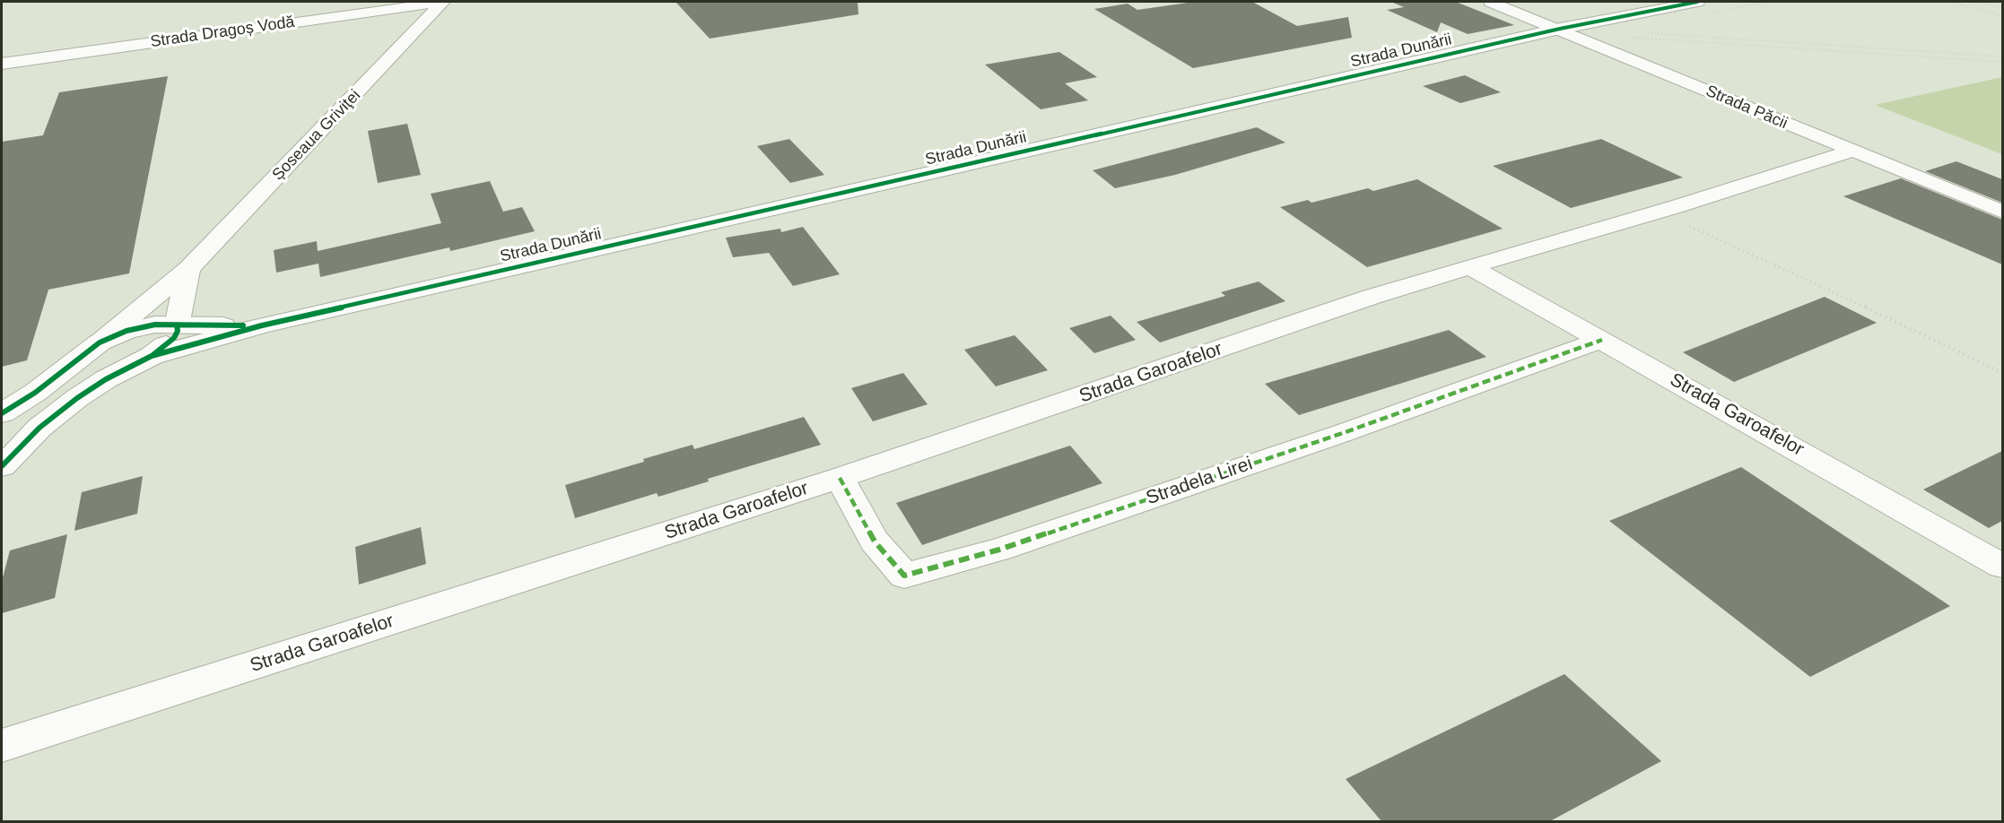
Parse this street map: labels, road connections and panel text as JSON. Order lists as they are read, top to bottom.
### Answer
{
  "streets": {
    "main road": ["Strada Dunării"],
    "street": [
      "Strada Dragoș Vodă",
      "Strada Păcii",
      "Șoseaua Griviţei",
      "Strada Garoafelor",
      "Stradela Lirei"
    ]
  },
  "crossings": [
    ["Strada Dragoș Vodă", "Șoseaua Griviţei"],
    ["Strada Dunării", "Strada Păcii"],
    ["Strada Dunării", "Șoseaua Griviţei"],
    ["Strada Păcii", "Strada Garoafelor"],
    ["Strada Garoafelor", "Stradela Lirei"]
  ]
}
